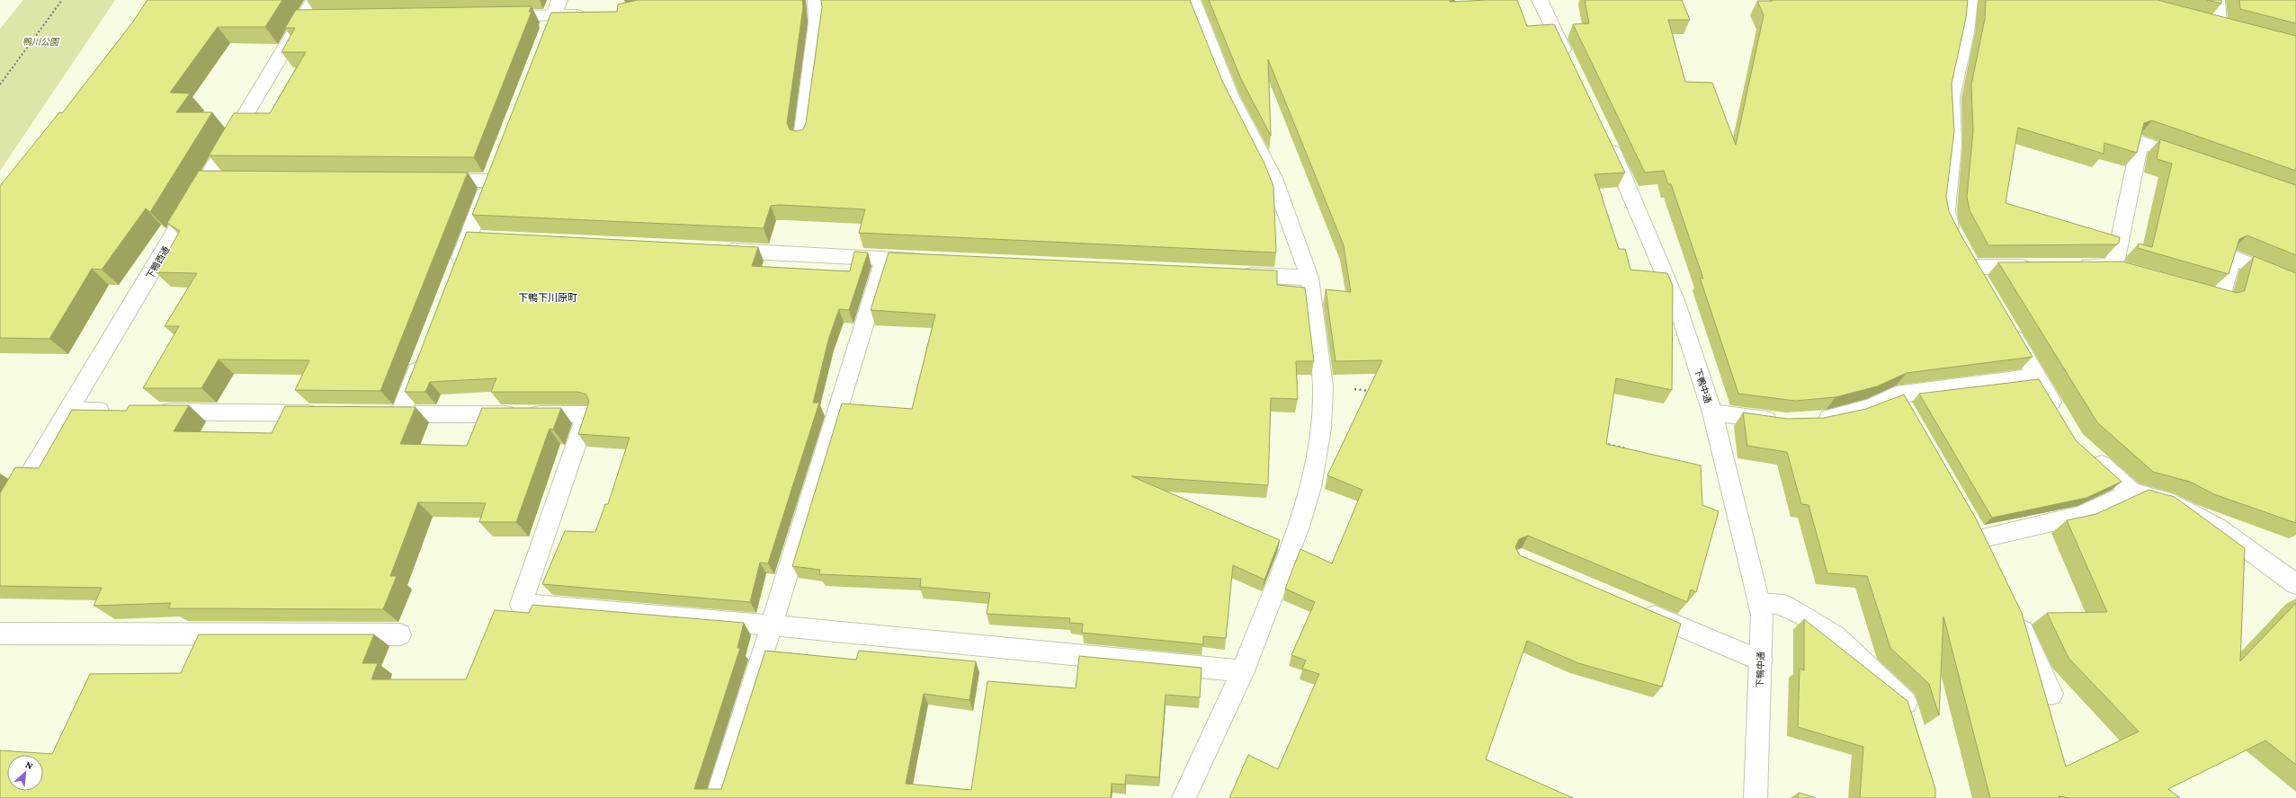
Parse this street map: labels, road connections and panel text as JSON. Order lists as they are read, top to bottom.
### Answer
{
  "streets": {
    "street": ["下鴨西通", "下鴨中通"]
  },
  "districts": ["下鴨下川原町"],
  "parks": ["鴨川公園"],
  "north": "top right"
}
